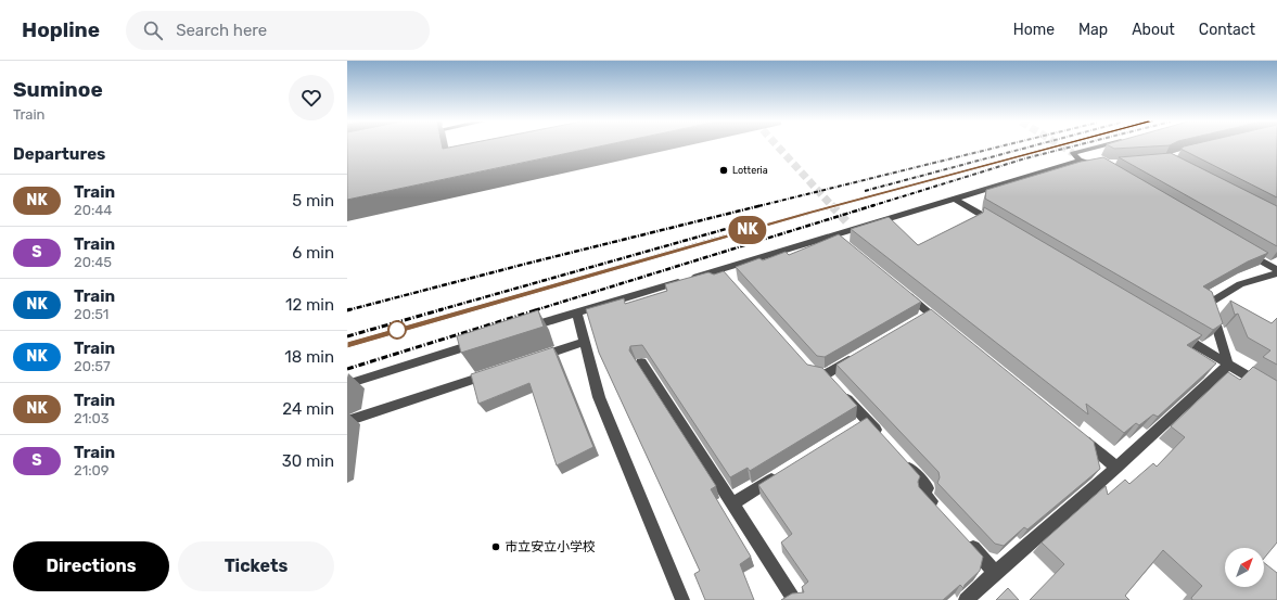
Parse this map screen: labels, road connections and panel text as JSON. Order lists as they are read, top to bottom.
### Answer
{
  "places": ["Lotteria", "市立安立小学校"],
  "north": "top right",
  "page": {
    "header": "Hopline",
    "search": "Search here",
    "nav": [
      "Home",
      "Map",
      "About",
      "Contact"
    ],
    "heading": [
      ["Suminoe", "Train"],
      "Departures"
    ],
    "on_map": "NK",
    "list": [
      {
        "mark": "NK",
        "name": "Train",
        "note": "20:44",
        "value": "5 min"
      },
      {
        "mark": "S",
        "name": "Train",
        "note": "20:45",
        "value": "6 min"
      },
      {
        "mark": "NK",
        "name": "Train",
        "note": "20:51",
        "value": "12 min"
      },
      {
        "mark": "NK",
        "name": "Train",
        "note": "20:57",
        "value": "18 min"
      },
      {
        "mark": "NK",
        "name": "Train",
        "note": "21:03",
        "value": "24 min"
      },
      {
        "mark": "S",
        "name": "Train",
        "note": "21:09",
        "value": "30 min"
      }
    ],
    "buttons": ["Directions", "Tickets"]
  }
}
